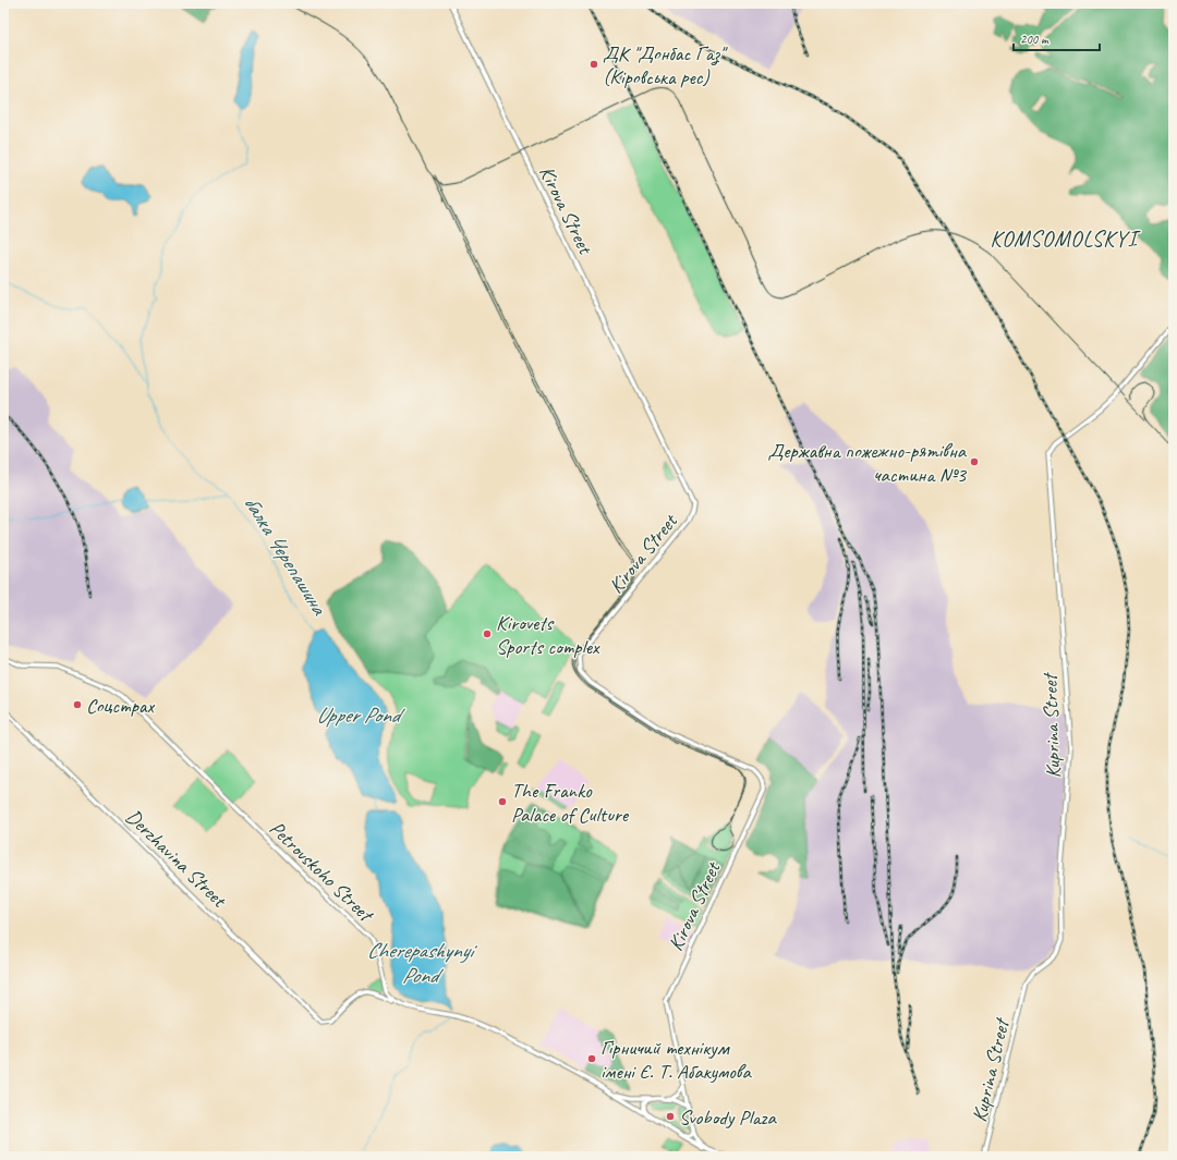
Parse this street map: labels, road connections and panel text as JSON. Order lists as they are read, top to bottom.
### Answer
{
  "streets": {
    "main road": [
      "Kirova Street",
      "Kuprina Street",
      "Derzhavina Street",
      "Petrovskoho Street"
    ]
  },
  "crossings": [
    ["Derzhavina Street", "Petrovskoho Street"]
  ],
  "districts": ["KOMSOMOLSKYI"],
  "water": ["балка Черепашина", "Upper Pond", "Cherepashynyi Pond"],
  "places": [
    "ДК \"Донбас Газ\" (Кіровська рес)",
    "Державна пожежно-рятівна частина №3",
    "Kirovets Sports complex",
    "Соцстрах",
    "The Franko Palace of Culture",
    "Гірничий технікум імені Є. Т. Абакумова",
    "Svobody Plaza"
  ],
  "scale_bar": "200 m"
}
